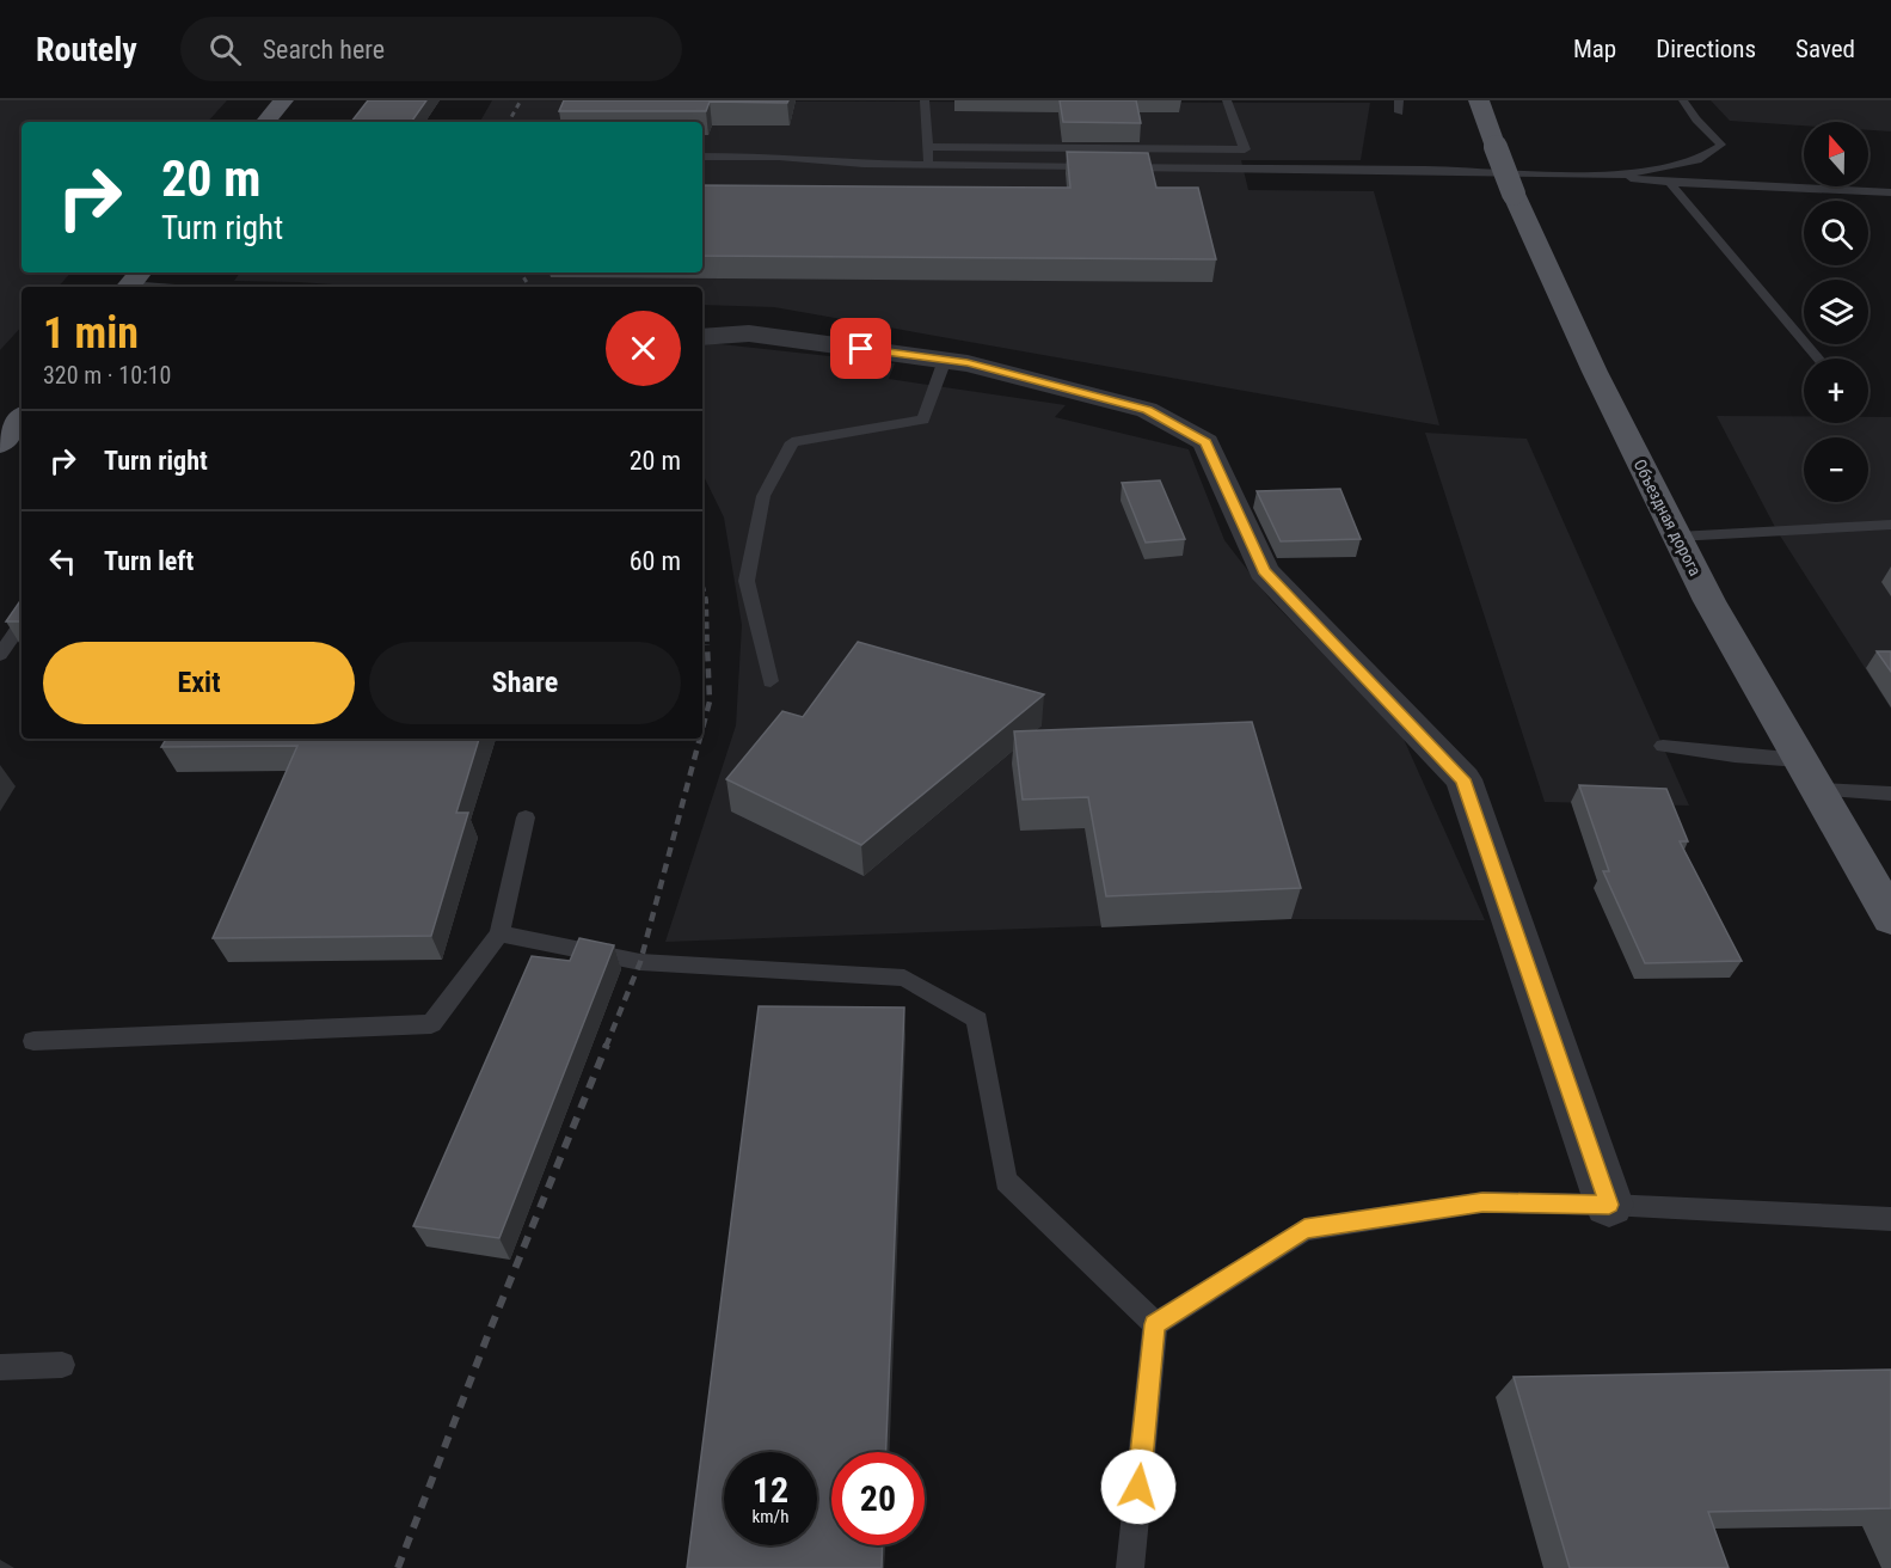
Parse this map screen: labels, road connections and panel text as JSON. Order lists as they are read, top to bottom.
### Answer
{
  "streets": {
    "main road": ["Объездная дорога"]
  },
  "north": "top",
  "page": {
    "header": "Routely",
    "search": "Search here",
    "nav": ["Map", "Directions", "Saved"],
    "map_buttons": ["+", "−"],
    "turn": ["20 m", "Turn right"],
    "heading": ["1 min", "320 m · 10:10"],
    "list": [
      {
        "name": "Turn right",
        "value": "20 m"
      },
      {
        "name": "Turn left",
        "value": "60 m"
      }
    ],
    "buttons": ["Exit", "Share"],
    "speed": "12 km/h",
    "limit": "20"
  }
}
